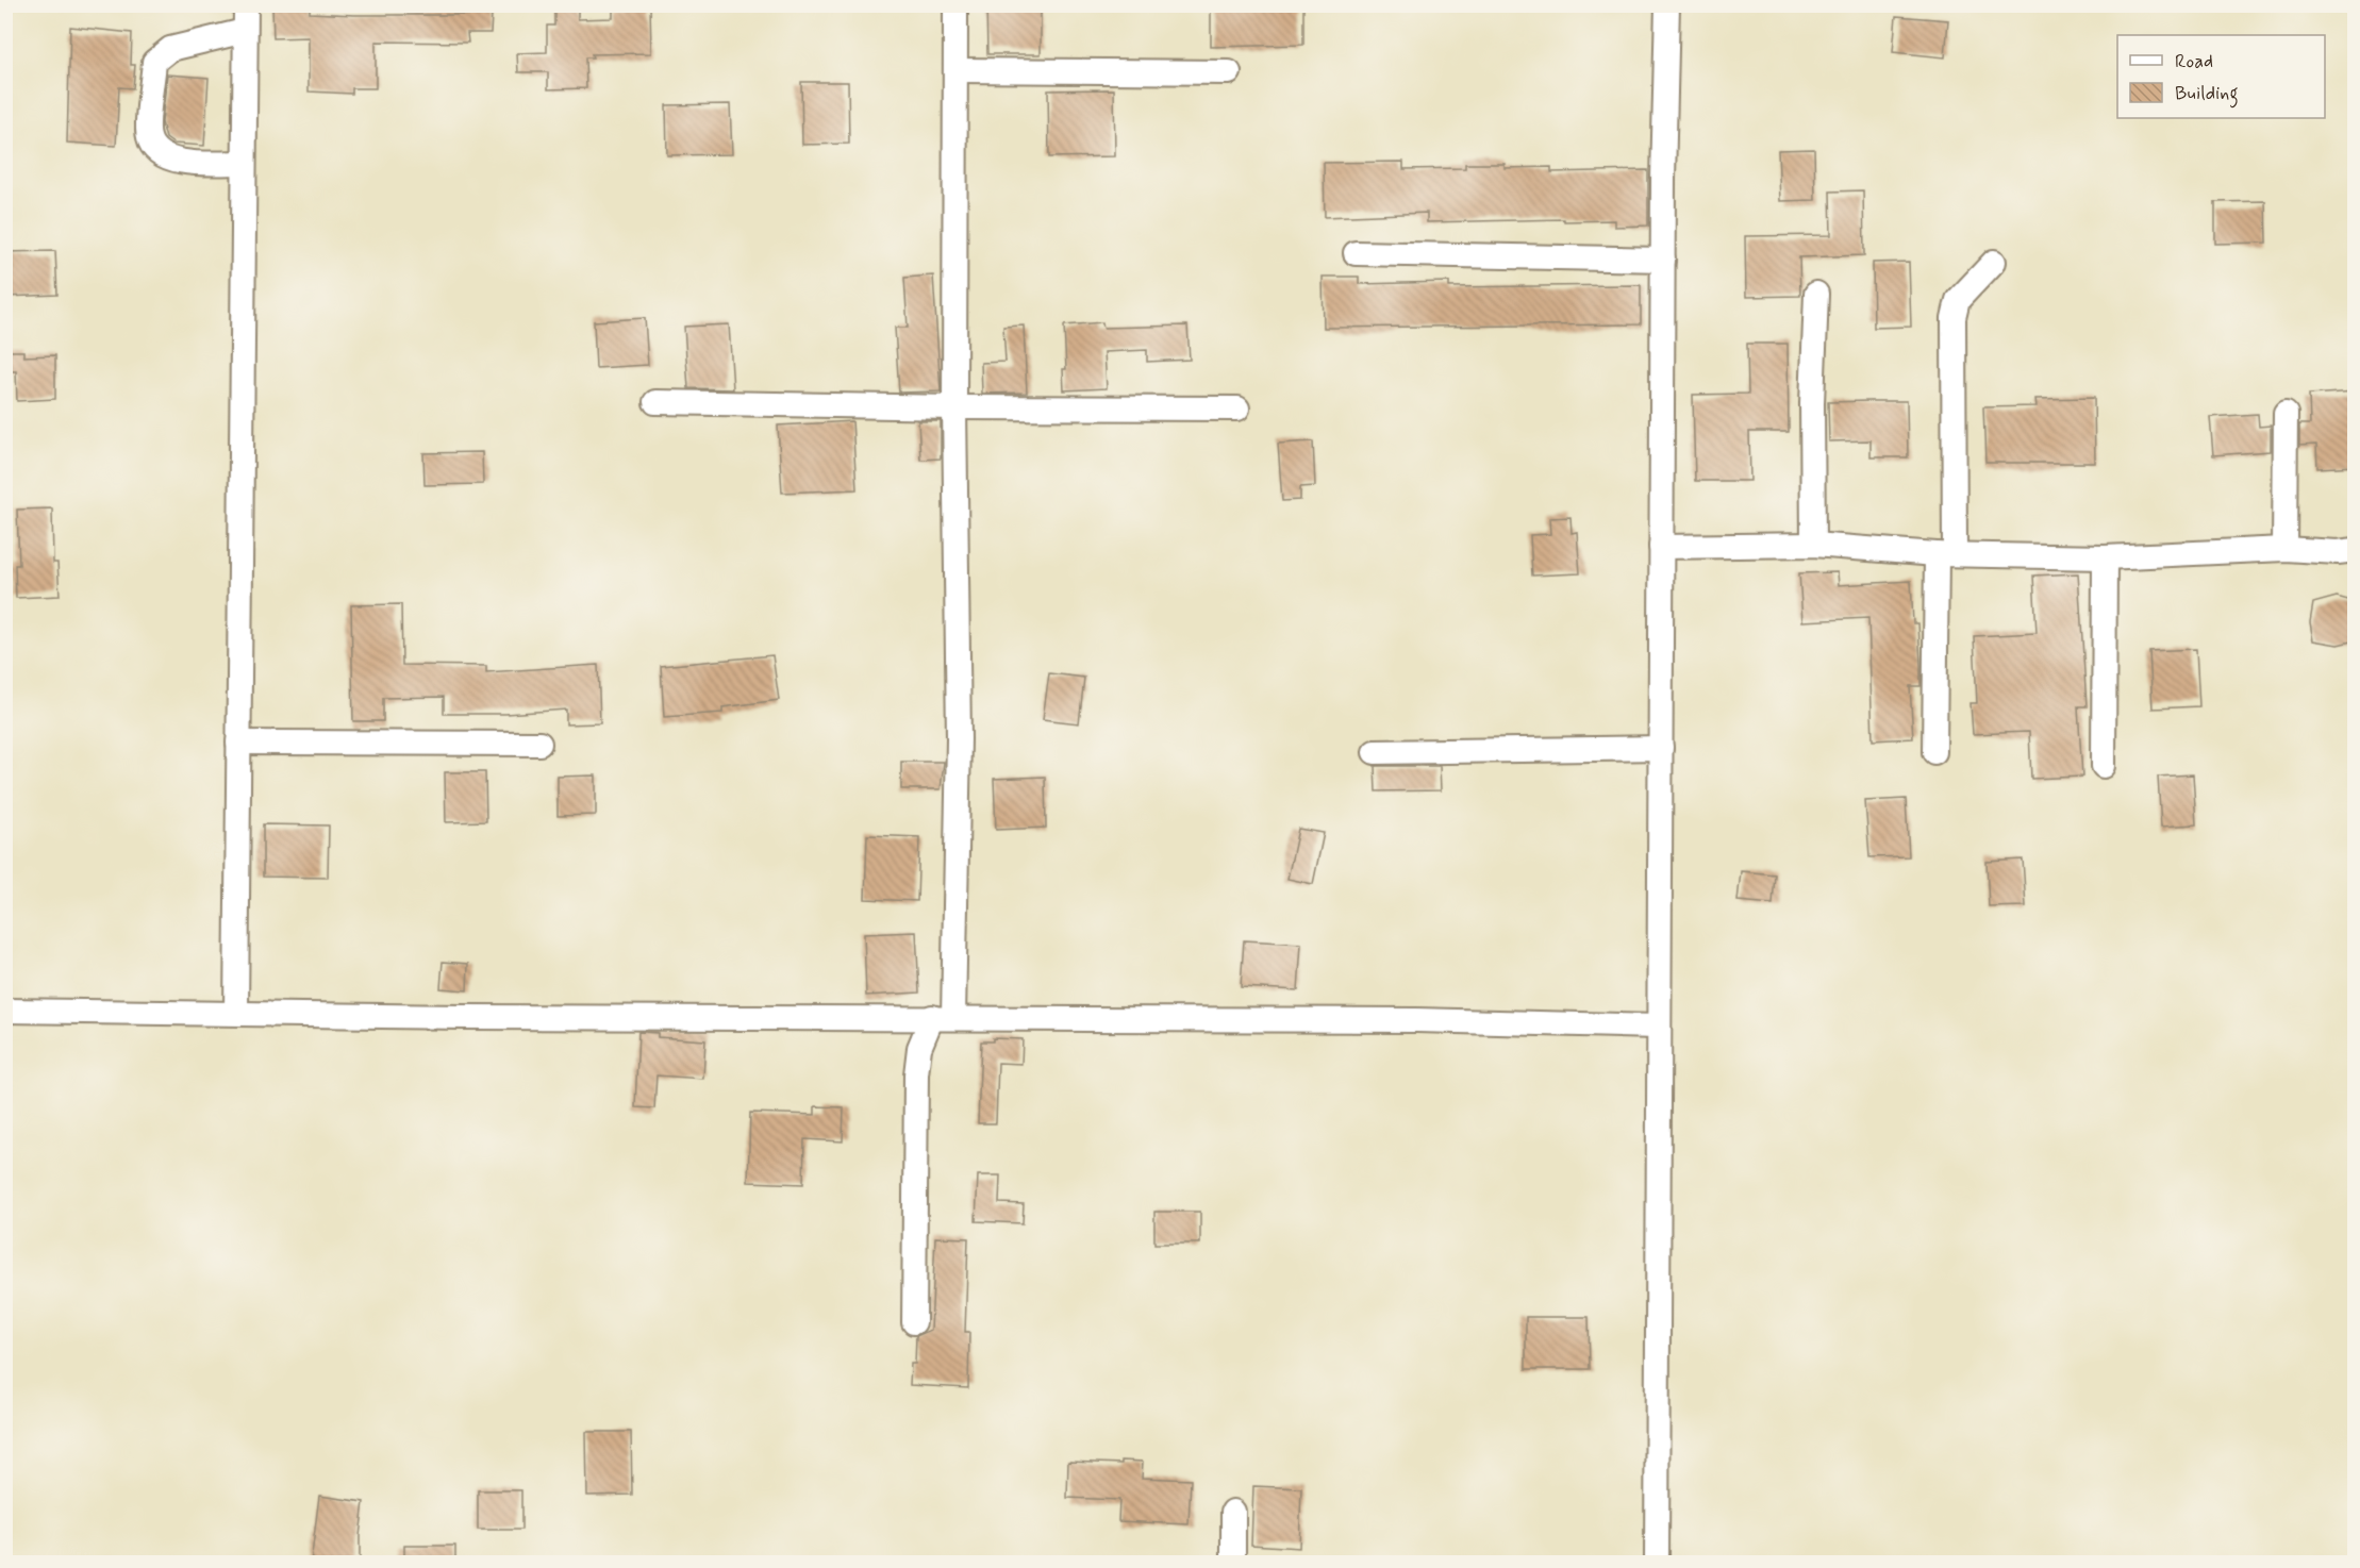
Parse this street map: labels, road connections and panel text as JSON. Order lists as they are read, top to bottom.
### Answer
{
  "legend": ["Road", "Building"]
}
